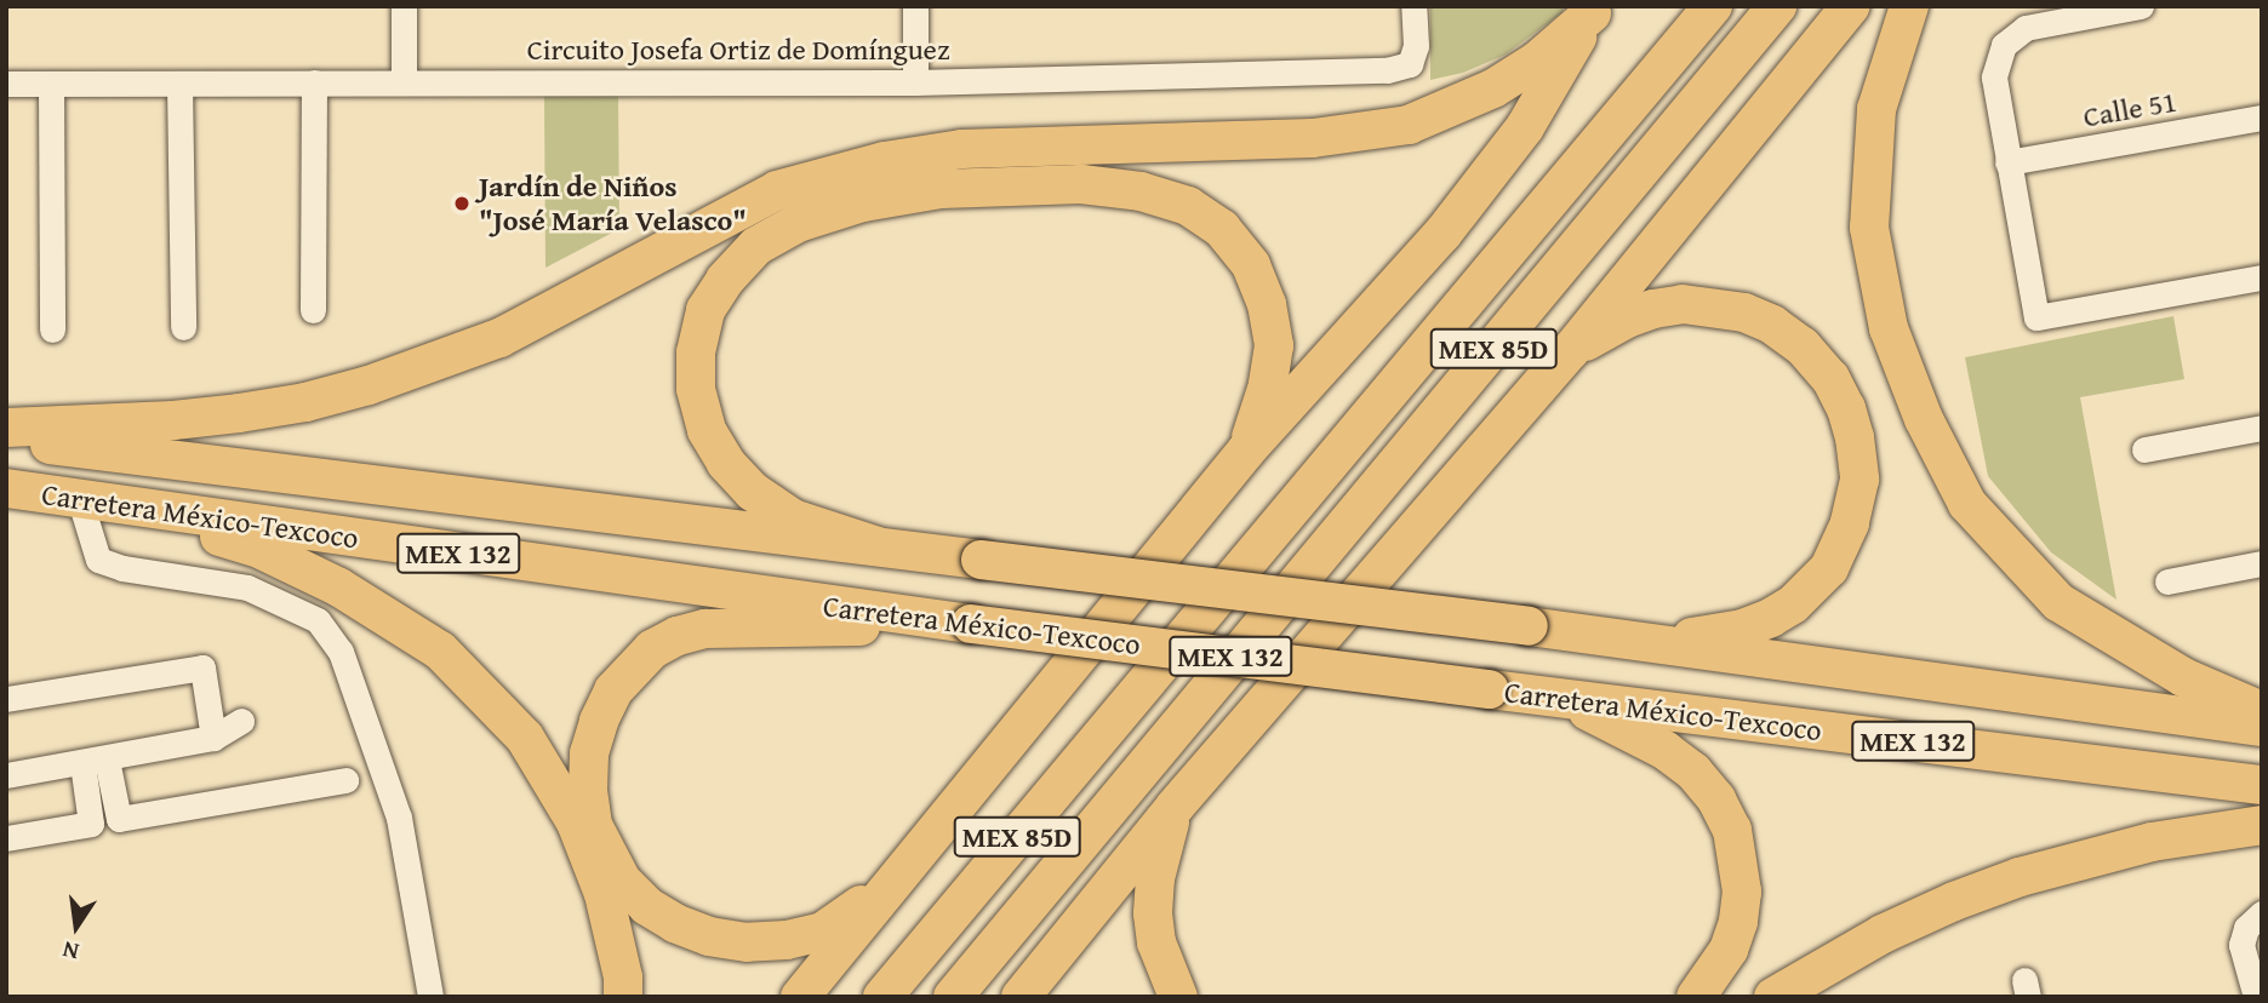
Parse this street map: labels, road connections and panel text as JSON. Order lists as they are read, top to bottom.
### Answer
{
  "streets": {
    "highway": ["MEX 85D", "Carretera México-Texcoco", "MEX 132"],
    "street": ["Circuito Josefa Ortiz de Domínguez", "Calle 51"]
  },
  "places": ["Jardín de Niños \"José María Velasco\""],
  "north": "bottom"
}
